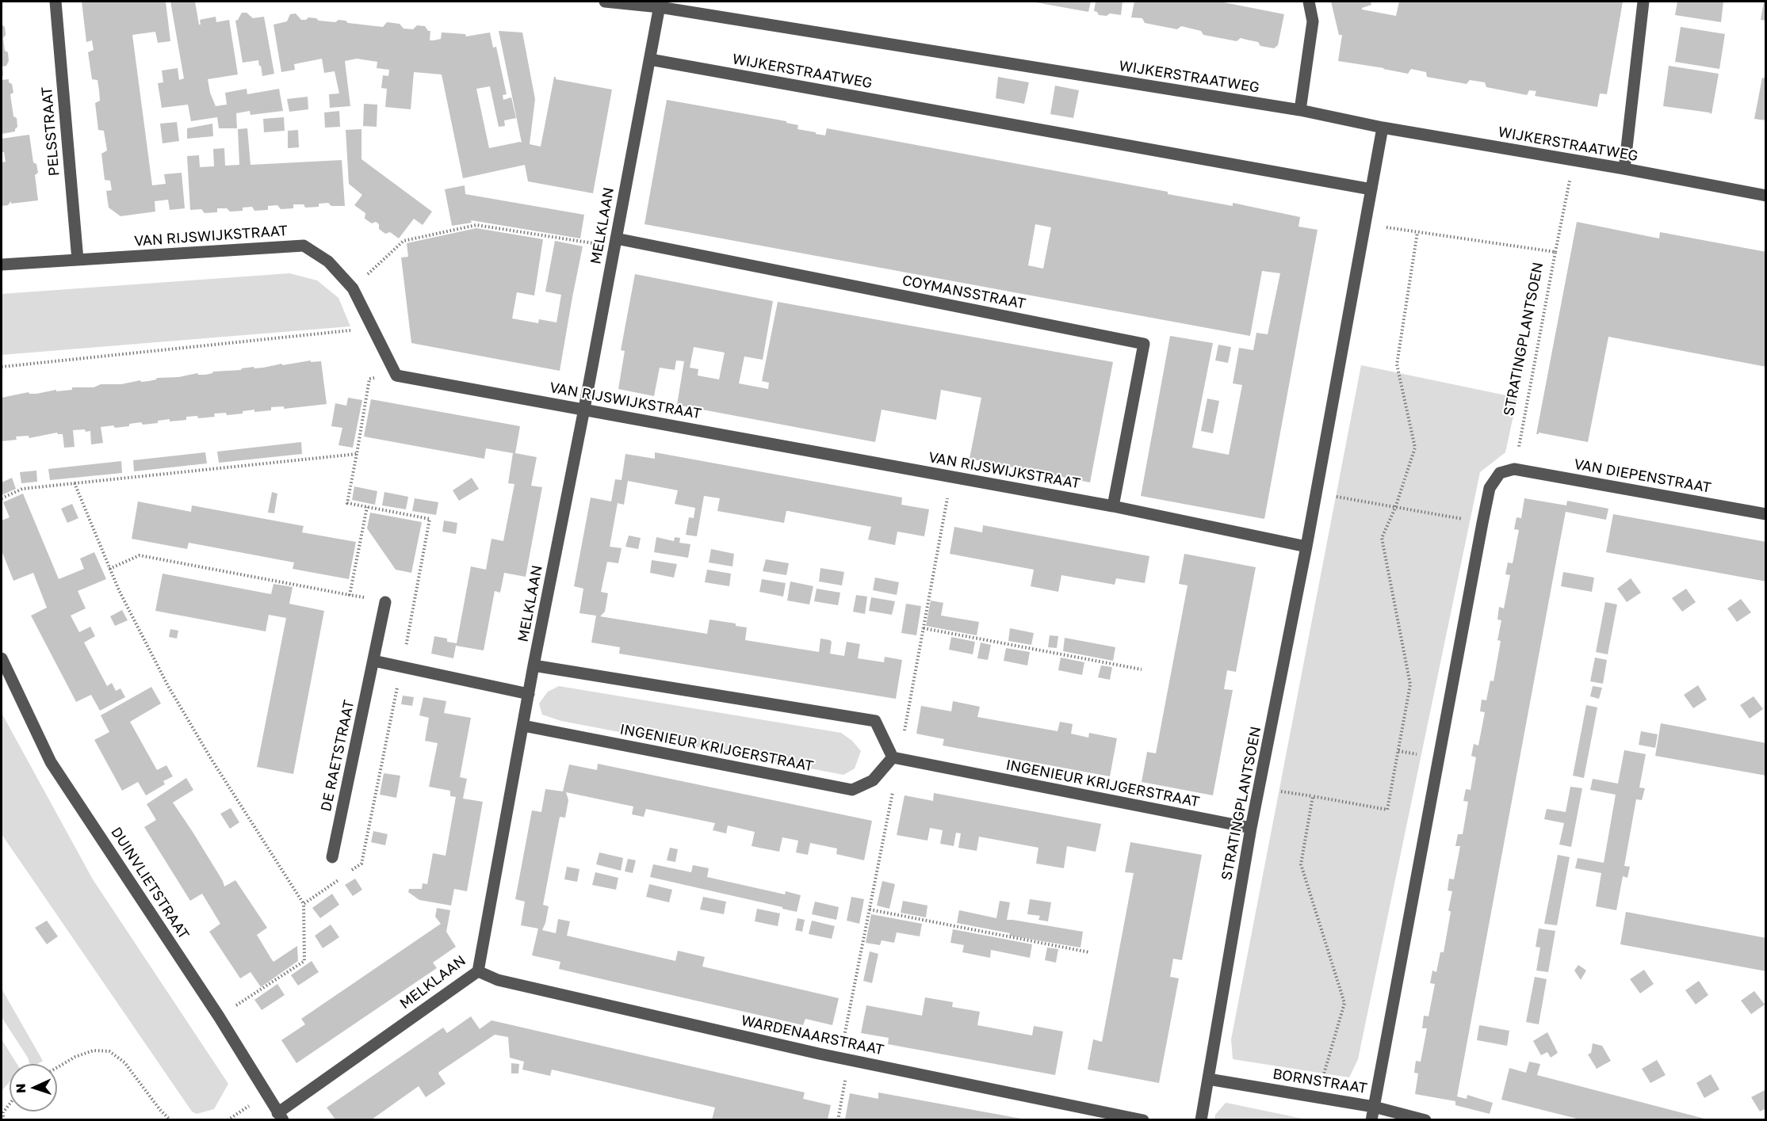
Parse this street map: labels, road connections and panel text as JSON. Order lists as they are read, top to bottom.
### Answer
{
  "streets": {
    "street": [
      "WIJKERSTRAATWEG",
      "PELSSTRAAT",
      "MELKLAAN",
      "VAN RIJSWIJKSTRAAT",
      "COYMANSSTRAAT",
      "STRATINGPLANTSOEN",
      "VAN DIEPENSTRAAT",
      "INGENIEUR KRIJGERSTRAAT",
      "DE RAETSTRAAT",
      "DUINVLIETSTRAAT",
      "WARDENAARSTRAAT",
      "BORNSTRAAT"
    ]
  },
  "crossings": [
    ["WIJKERSTRAATWEG", "MELKLAAN"],
    ["WIJKERSTRAATWEG", "STRATINGPLANTSOEN"],
    ["PELSSTRAAT", "VAN RIJSWIJKSTRAAT"],
    ["MELKLAAN", "VAN RIJSWIJKSTRAAT"],
    ["MELKLAAN", "COYMANSSTRAAT"],
    ["MELKLAAN", "INGENIEUR KRIJGERSTRAAT"],
    ["MELKLAAN", "DUINVLIETSTRAAT"],
    ["MELKLAAN", "WARDENAARSTRAAT"],
    ["VAN RIJSWIJKSTRAAT", "COYMANSSTRAAT"],
    ["VAN RIJSWIJKSTRAAT", "STRATINGPLANTSOEN"],
    ["STRATINGPLANTSOEN", "VAN DIEPENSTRAAT"],
    ["STRATINGPLANTSOEN", "INGENIEUR KRIJGERSTRAAT"],
    ["STRATINGPLANTSOEN", "BORNSTRAAT"]
  ],
  "north": "left"
}
